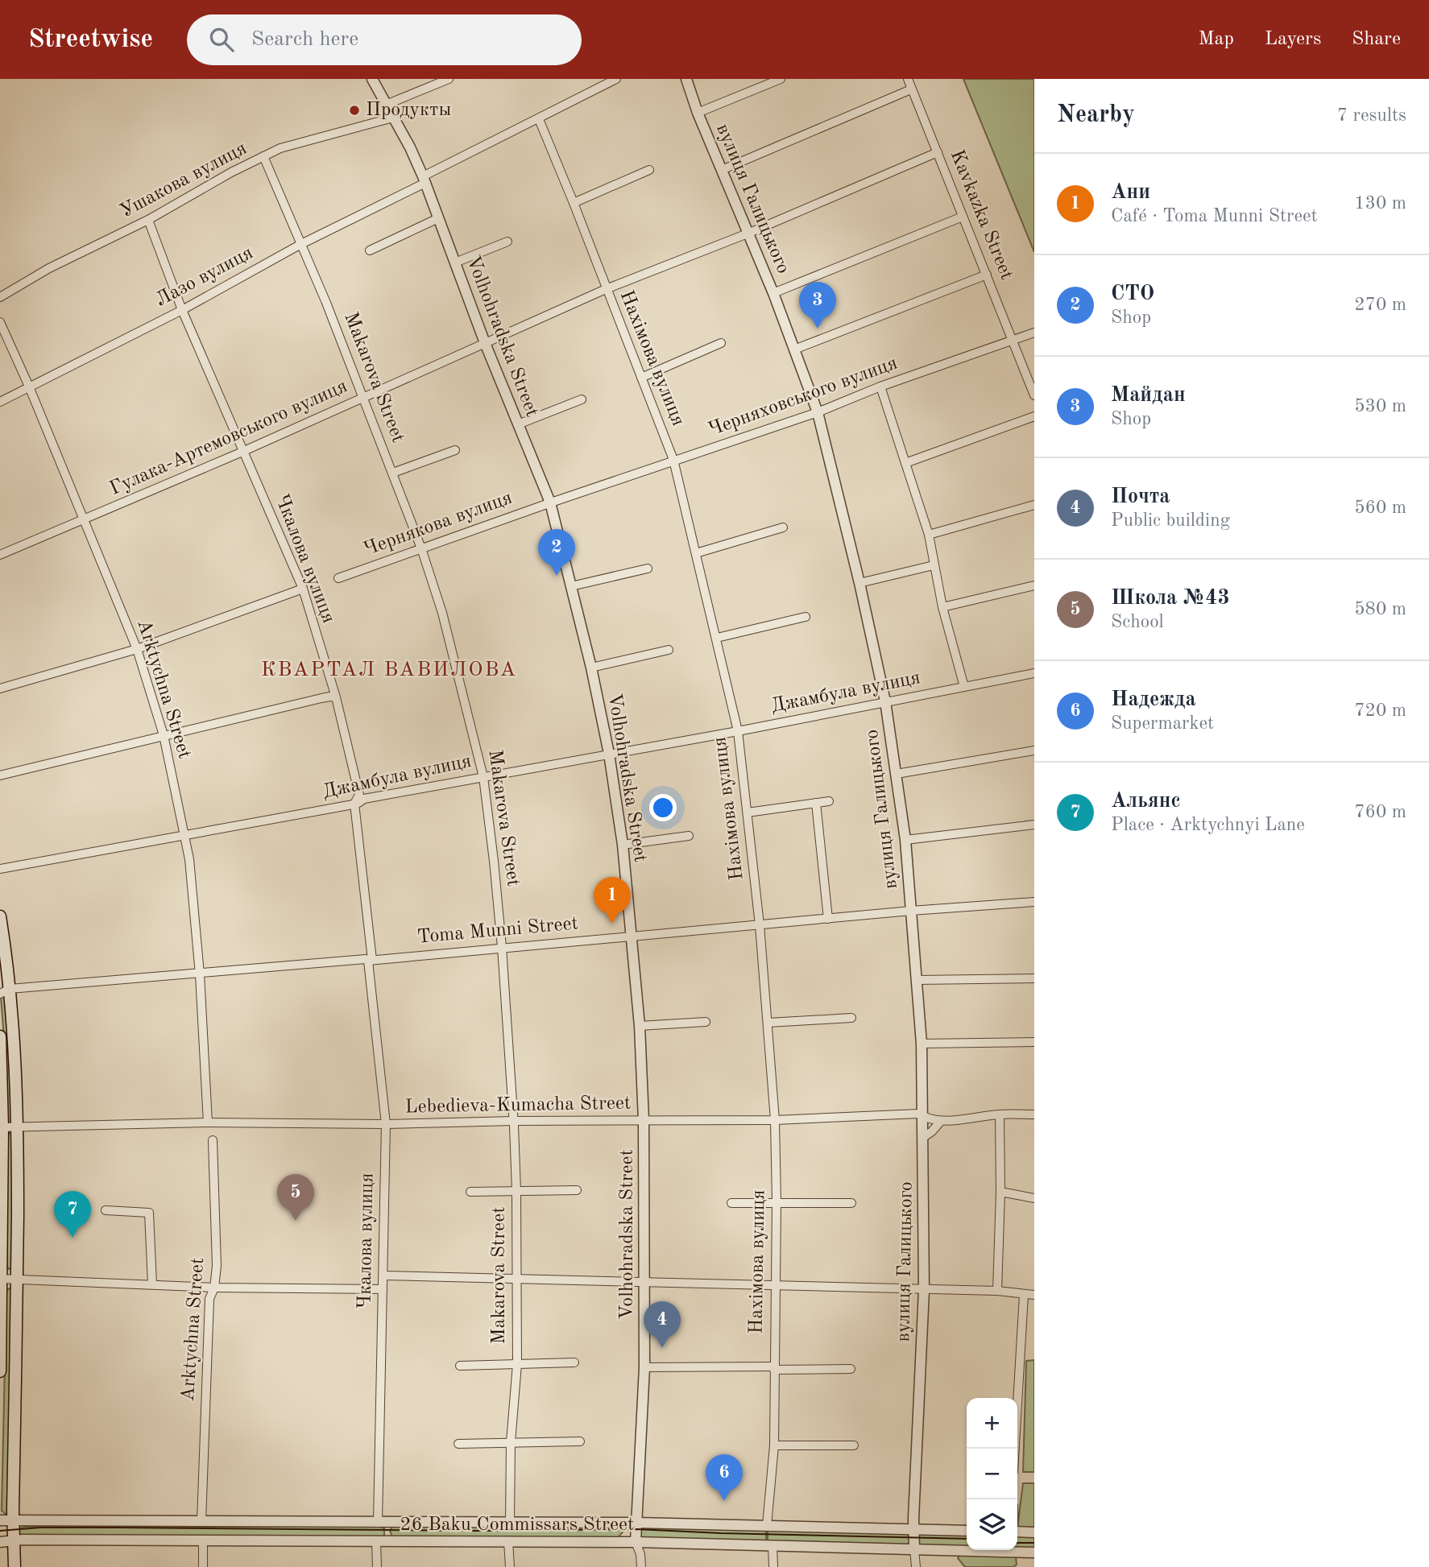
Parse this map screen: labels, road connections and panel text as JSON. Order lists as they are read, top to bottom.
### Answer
{
  "streets": {
    "street": [
      "Ушакова вулиця",
      "вулиця Галицького",
      "Kavkazka Street",
      "Лазо вулиця",
      "Volhohradska Street",
      "Нахімова вулиця",
      "Makarova Street",
      "Черняховського вулиця",
      "Гулака-Артемовського вулиця",
      "Чернякова вулиця",
      "Чкалова вулиця",
      "Arktychna Street",
      "Джамбула вулиця",
      "Toma Munni Street",
      "Lebedieva-Kumacha Street",
      "26 Baku Commissars Street"
    ]
  },
  "crossings": [
    ["Ушакова вулиця", "Volhohradska Street"],
    ["Ушакова вулиця", "Makarova Street"],
    ["Ушакова вулиця", "Чкалова вулиця"],
    ["вулиця Галицького", "Черняховського вулиця"],
    ["вулиця Галицького", "Гулака-Артемовського вулиця"],
    ["вулиця Галицького", "Джамбула вулиця"],
    ["вулиця Галицького", "Toma Munni Street"],
    ["вулиця Галицького", "Lebedieva-Kumacha Street"],
    ["вулиця Галицького", "26 Baku Commissars Street"],
    ["Kavkazka Street", "Черняховського вулиця"],
    ["Kavkazka Street", "Гулака-Артемовського вулиця"],
    ["Лазо вулиця", "Volhohradska Street"],
    ["Лазо вулиця", "Нахімова вулиця"],
    ["Лазо вулиця", "Makarova Street"],
    ["Лазо вулиця", "Чкалова вулиця"],
    ["Лазо вулиця", "Arktychna Street"],
    ["Volhohradska Street", "Черняховського вулиця"],
    ["Volhohradska Street", "Гулака-Артемовського вулиця"],
    ["Volhohradska Street", "Чернякова вулиця"],
    ["Volhohradska Street", "Джамбула вулиця"],
    ["Volhohradska Street", "Toma Munni Street"],
    ["Volhohradska Street", "Lebedieva-Kumacha Street"],
    ["Volhohradska Street", "26 Baku Commissars Street"],
    ["Нахімова вулиця", "Черняховського вулиця"],
    ["Нахімова вулиця", "Гулака-Артемовського вулиця"],
    ["Нахімова вулиця", "Джамбула вулиця"],
    ["Нахімова вулиця", "Toma Munni Street"],
    ["Нахімова вулиця", "Lebedieva-Kumacha Street"],
    ["Нахімова вулиця", "26 Baku Commissars Street"],
    ["Makarova Street", "Гулака-Артемовського вулиця"],
    ["Makarova Street", "Чернякова вулиця"],
    ["Makarova Street", "Джамбула вулиця"],
    ["Makarova Street", "Toma Munni Street"],
    ["Makarova Street", "Lebedieva-Kumacha Street"],
    ["Makarova Street", "26 Baku Commissars Street"],
    ["Черняховського вулиця", "Чернякова вулиця"],
    ["Гулака-Артемовського вулиця", "Чкалова вулиця"],
    ["Гулака-Артемовського вулиця", "Arktychna Street"],
    ["Чкалова вулиця", "Джамбула вулиця"],
    ["Чкалова вулиця", "Toma Munni Street"],
    ["Чкалова вулиця", "Lebedieva-Kumacha Street"],
    ["Чкалова вулиця", "26 Baku Commissars Street"],
    ["Arktychna Street", "Джамбула вулиця"],
    ["Arktychna Street", "Toma Munni Street"],
    ["Arktychna Street", "Lebedieva-Kumacha Street"],
    ["Arktychna Street", "26 Baku Commissars Street"]
  ],
  "districts": ["КВАРТАЛ ВАВИЛОВА"],
  "places": ["Продукты"],
  "page": {
    "header": "Streetwise",
    "search": "Search here",
    "nav": ["Map", "Layers", "Share"],
    "heading": ["Nearby", "7 results"],
    "list": [
      {
        "mark": "1",
        "name": "Ани",
        "note": "Café · Toma Munni Street",
        "value": "130 m"
      },
      {
        "mark": "2",
        "name": "СТО",
        "note": "Shop",
        "value": "270 m"
      },
      {
        "mark": "3",
        "name": "Майдан",
        "note": "Shop",
        "value": "530 m"
      },
      {
        "mark": "4",
        "name": "Почта",
        "note": "Public building",
        "value": "560 m"
      },
      {
        "mark": "5",
        "name": "Школа №43",
        "note": "School",
        "value": "580 m"
      },
      {
        "mark": "6",
        "name": "Надежда",
        "note": "Supermarket",
        "value": "720 m"
      },
      {
        "mark": "7",
        "name": "Альянс",
        "note": "Place · Arktychnyi Lane",
        "value": "760 m"
      }
    ],
    "pins": [
      "3",
      "2",
      "1",
      "5",
      "7",
      "4",
      "6"
    ],
    "map_buttons": ["+", "−"]
  }
}
